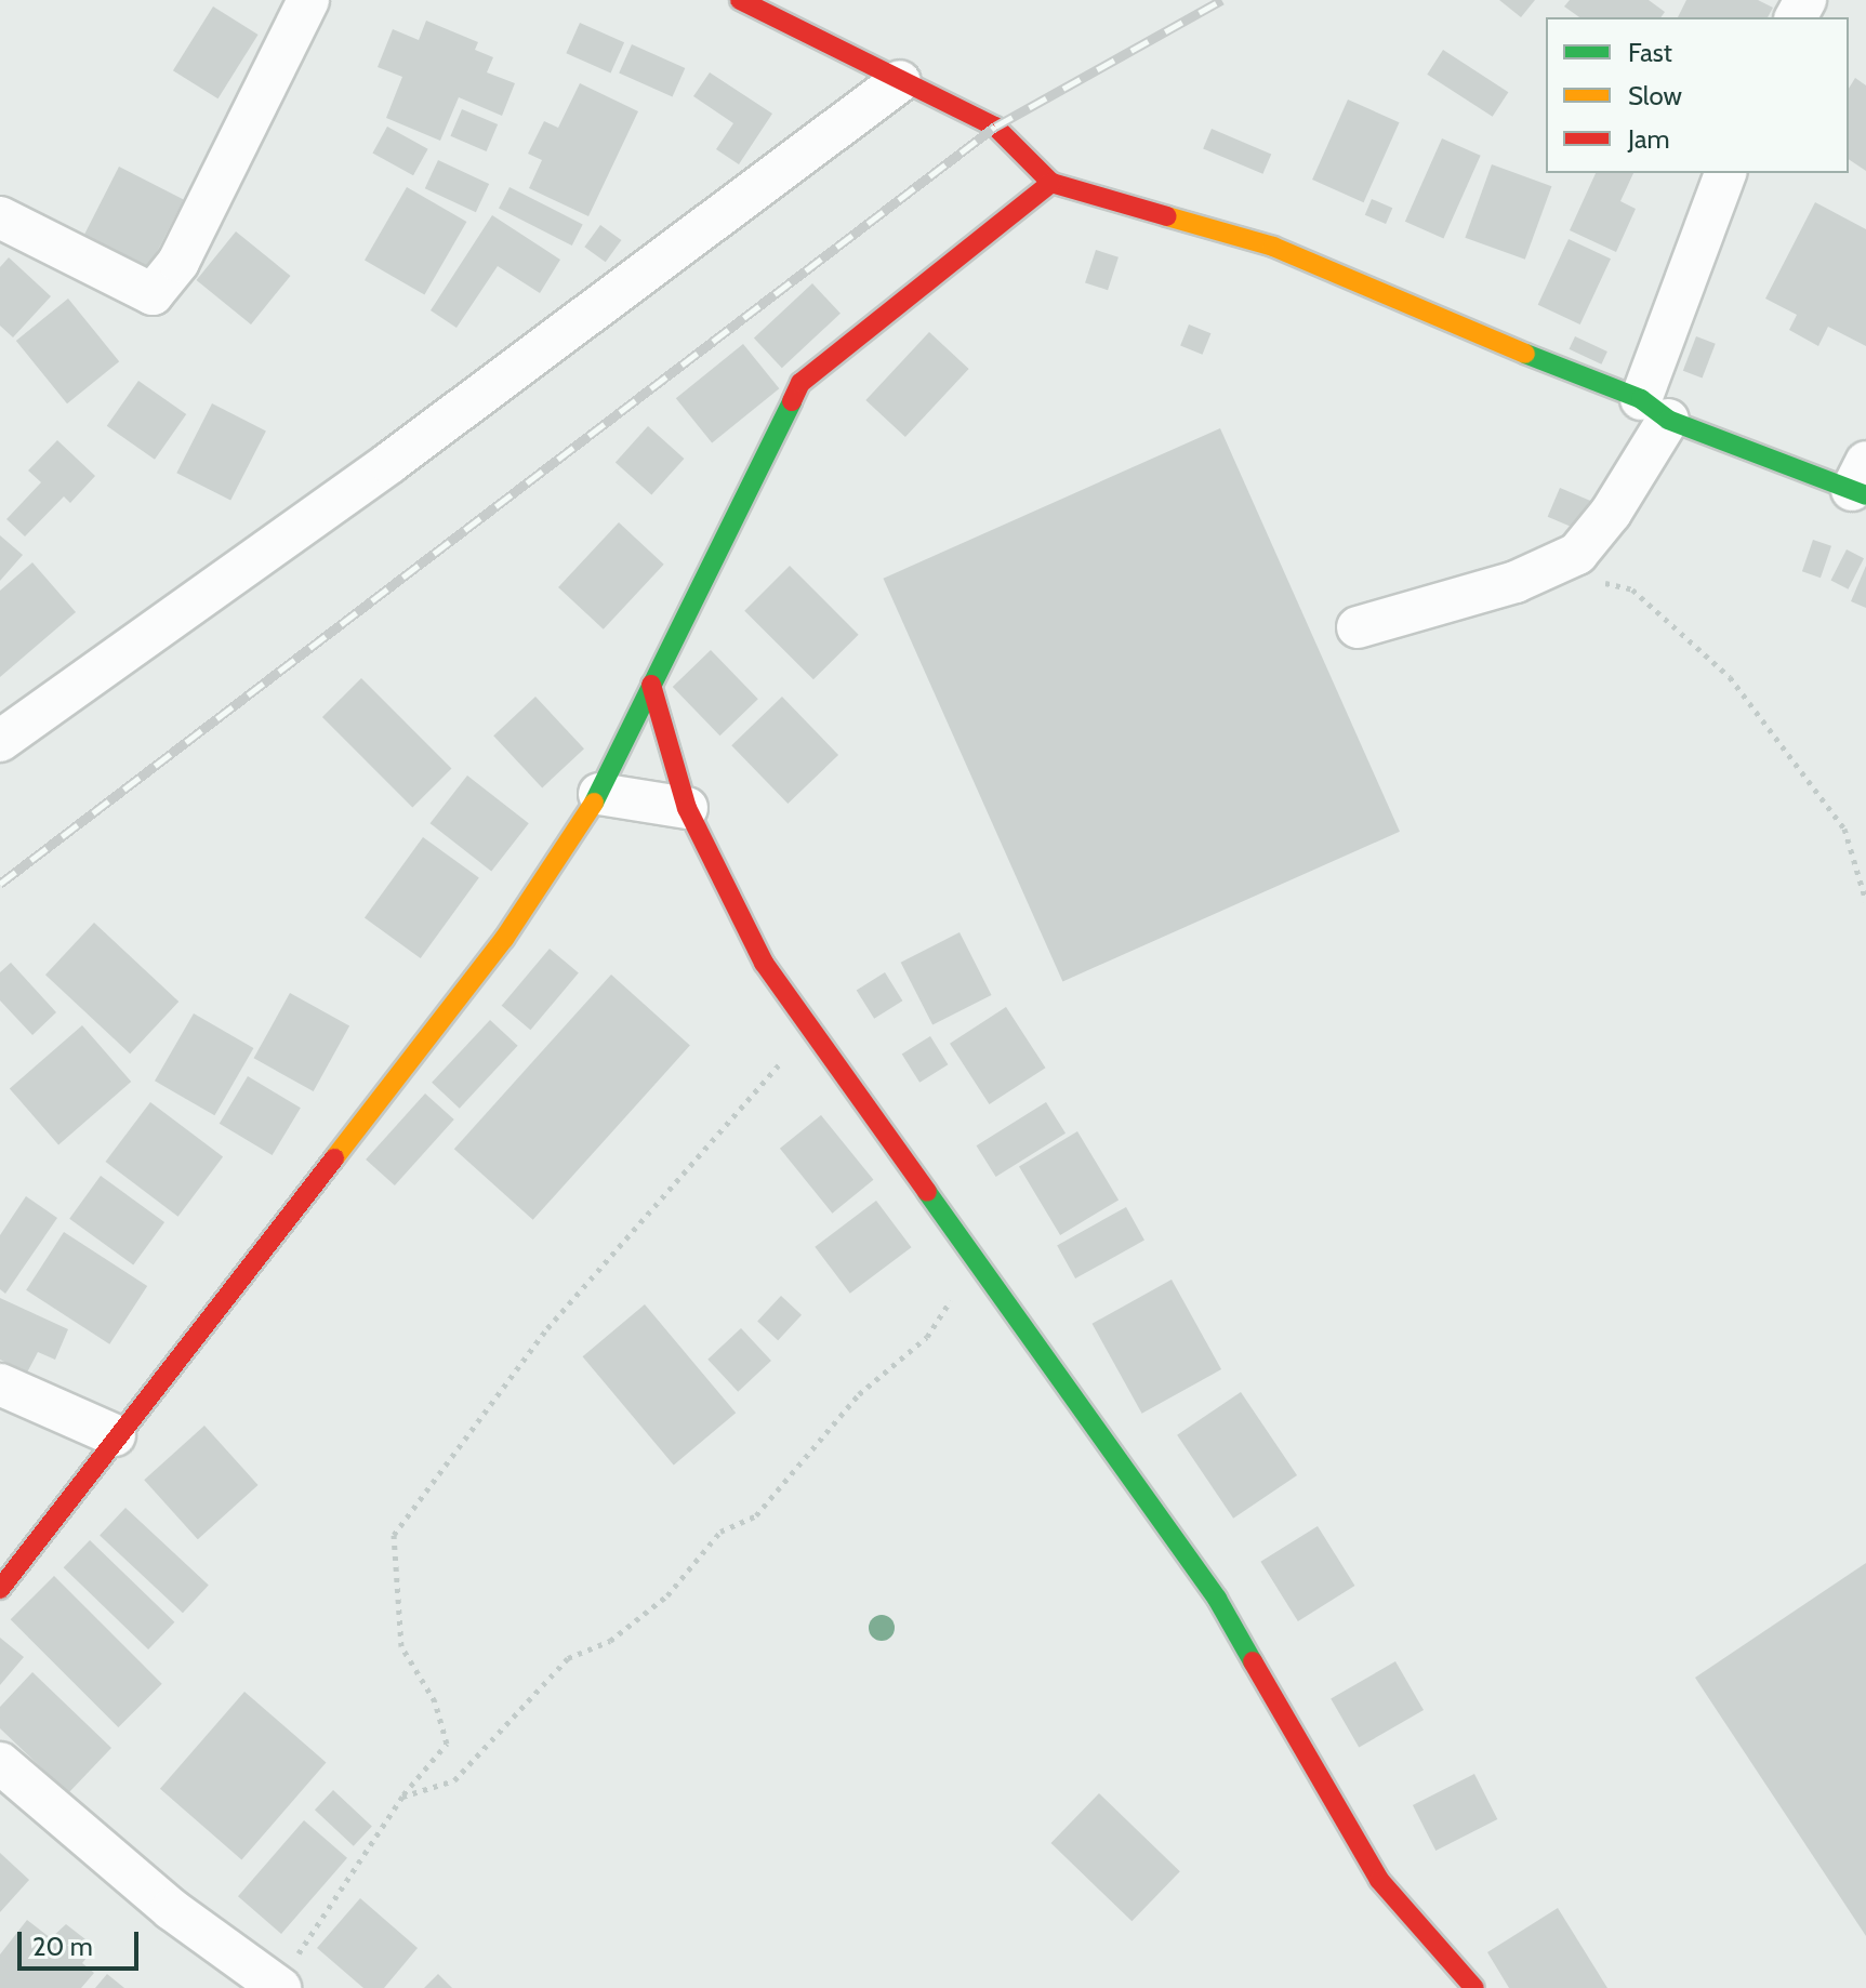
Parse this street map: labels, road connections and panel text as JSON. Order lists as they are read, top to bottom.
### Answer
{
  "legend": ["Fast", "Slow", "Jam"],
  "scale_bar": "20 m"
}
